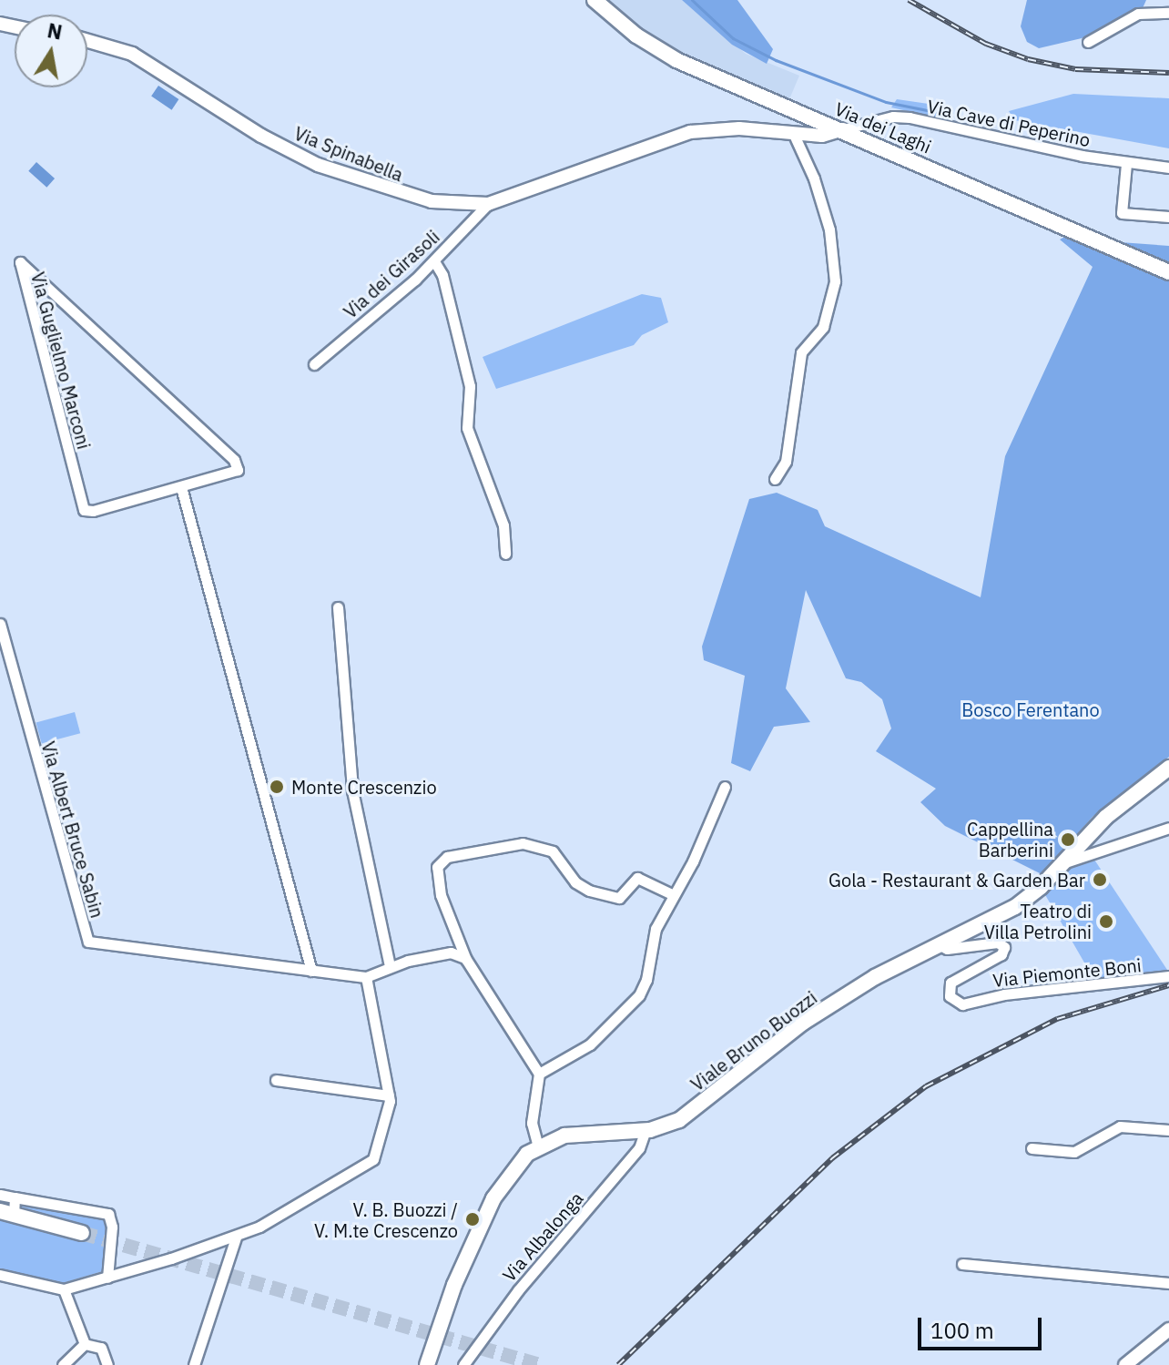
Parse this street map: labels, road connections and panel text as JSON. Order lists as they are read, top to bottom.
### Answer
{
  "streets": {
    "main road": ["Via dei Laghi", "Viale Bruno Buozzi"],
    "street": [
      "Via Cave di Peperino",
      "Via Spinabella",
      "Via dei Girasoli",
      "Via Guglielmo Marconi",
      "Via Albert Bruce Sabin",
      "Via Piemonte Boni",
      "Via Albalonga"
    ]
  },
  "crossings": [
    ["Via Cave di Peperino", "Via dei Laghi"],
    ["Via Cave di Peperino", "Via Spinabella"],
    ["Via dei Laghi", "Via Spinabella"],
    ["Via Spinabella", "Via dei Girasoli"],
    ["Via Piemonte Boni", "Viale Bruno Buozzi"],
    ["Viale Bruno Buozzi", "Via Albalonga"]
  ],
  "parks": ["Bosco Ferentano"],
  "places": [
    "Monte Crescenzio",
    "Cappellina Barberini",
    "Gola - Restaurant & Garden Bar",
    "Teatro di Villa Petrolini",
    "V. B. Buozzi / V. M.te Crescenzo"
  ],
  "scale_bar": "100 m",
  "north": "top"
}
